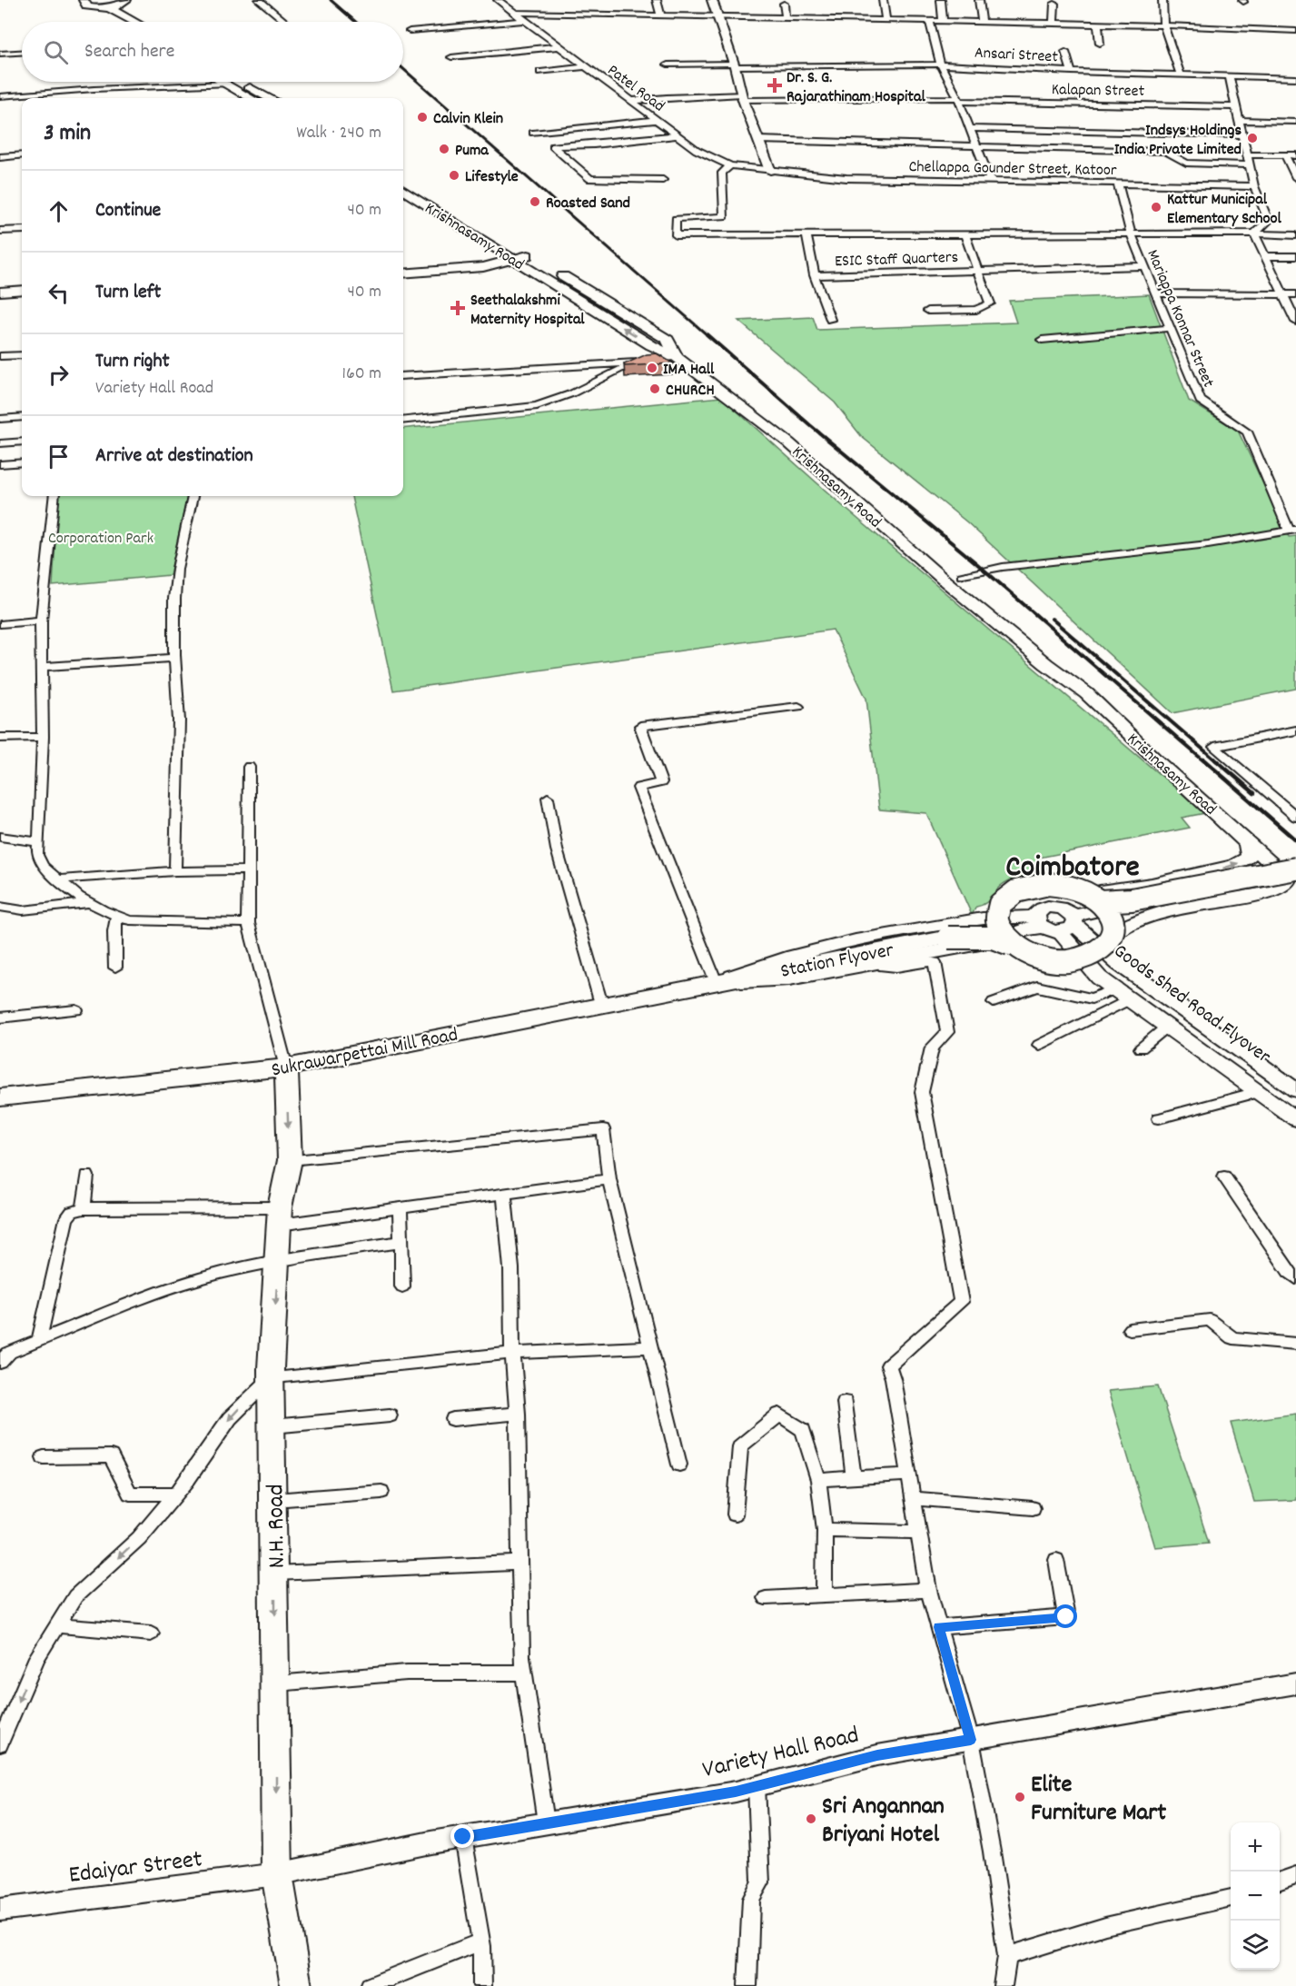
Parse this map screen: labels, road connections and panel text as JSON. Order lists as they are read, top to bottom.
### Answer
{
  "streets": {
    "highway": ["Station Flyover", "Sukrawarpettai Mill Road", "N.H. Road"],
    "main road": ["Krishnasamy Road", "Goods Shed Road Flyover"],
    "street": [
      "Ansari Street",
      "Patel Road",
      "Kalapan Street",
      "Chellappa Gounder Street, Katoor",
      "ESIC Staff Quarters",
      "Mariappa Konnar Street",
      "Variety Hall Road",
      "Edaiyar Street"
    ]
  },
  "crossings": [
    ["Patel Road", "Chellappa Gounder Street, Katoor"],
    ["Chellappa Gounder Street, Katoor", "Mariappa Konnar Street"],
    ["Station Flyover", "Goods Shed Road Flyover"],
    ["Station Flyover", "Sukrawarpettai Mill Road"],
    ["Sukrawarpettai Mill Road", "N.H. Road"],
    ["N.H. Road", "Variety Hall Road"],
    ["N.H. Road", "Edaiyar Street"],
    ["Variety Hall Road", "Edaiyar Street"]
  ],
  "one_way": ["N.H. Road"],
  "districts": ["Coimbatore"],
  "parks": ["Corporation Park"],
  "places": {
    "health": ["Dr. S. G. Rajarathinam Hospital", "Seethalakshmi Maternity Hospital"],
    "other": [
      "Calvin Klein",
      "Indsys Holdings India Private Limited",
      "Puma",
      "Lifestyle",
      "Roasted Sand",
      "Kattur Municipal Elementary School",
      "IMA Hall",
      "CHURCH",
      "Elite Furniture Mart",
      "Sri Angannan Briyani Hotel"
    ]
  },
  "page": {
    "search": "Search here",
    "heading": ["3 min", "Walk · 240 m"],
    "list": [
      ["Continue", "40 m"],
      ["Turn left", "40 m"],
      ["Turn right", "Variety Hall Road", "160 m"],
      "Arrive at destination"
    ],
    "map_buttons": ["+", "−"]
  }
}
